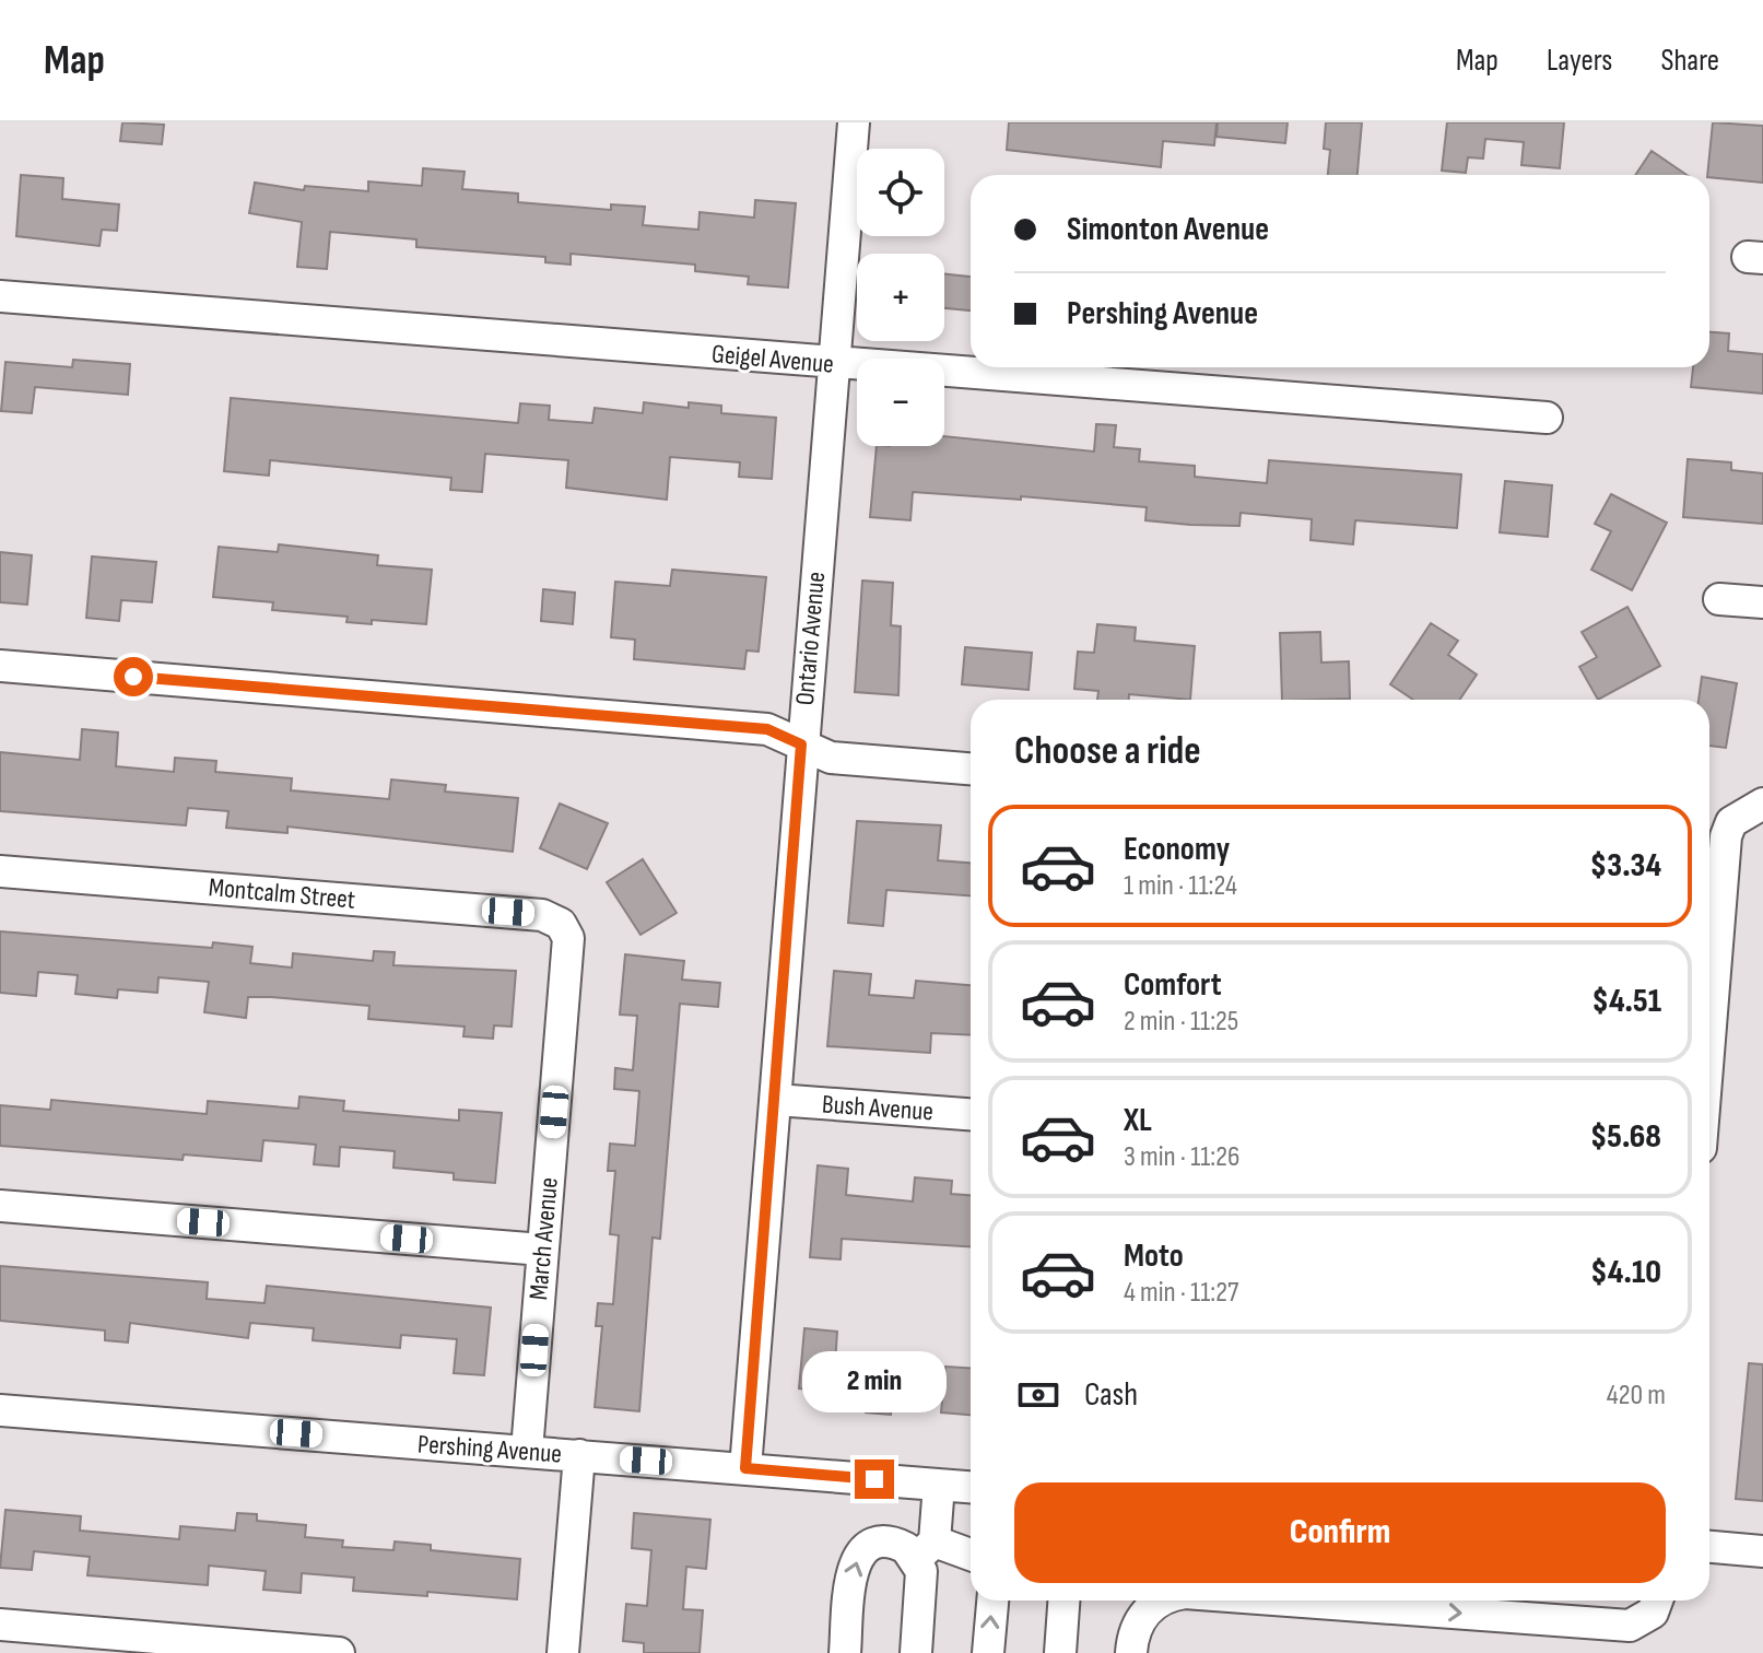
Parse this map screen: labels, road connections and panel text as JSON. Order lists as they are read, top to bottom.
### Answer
{
  "streets": {
    "street": [
      "Geigel Avenue",
      "Ontario Avenue",
      "Montcalm Street",
      "Bush Avenue",
      "March Avenue",
      "Pershing Avenue"
    ]
  },
  "crossings": [
    ["Geigel Avenue", "Ontario Avenue"],
    ["Ontario Avenue", "Bush Avenue"],
    ["Ontario Avenue", "Pershing Avenue"],
    ["Montcalm Street", "March Avenue"],
    ["March Avenue", "Pershing Avenue"]
  ],
  "page": {
    "header": "Map",
    "nav": ["Map", "Layers", "Share"],
    "map_buttons": ["+", "−"],
    "banner": ["Simonton Avenue", "Pershing Avenue"],
    "heading": "Choose a ride",
    "list": [
      {
        "name": "Economy",
        "note": "1 min · 11:24",
        "value": "$3.34"
      },
      {
        "name": "Comfort",
        "note": "2 min · 11:25",
        "value": "$4.51"
      },
      {
        "name": "XL",
        "note": "3 min · 11:26",
        "value": "$5.68"
      },
      {
        "name": "Moto",
        "note": "4 min · 11:27",
        "value": "$4.10"
      }
    ],
    "pay": ["Cash", "420 m"],
    "bubble": "2 min",
    "buttons": "Confirm"
  }
}
